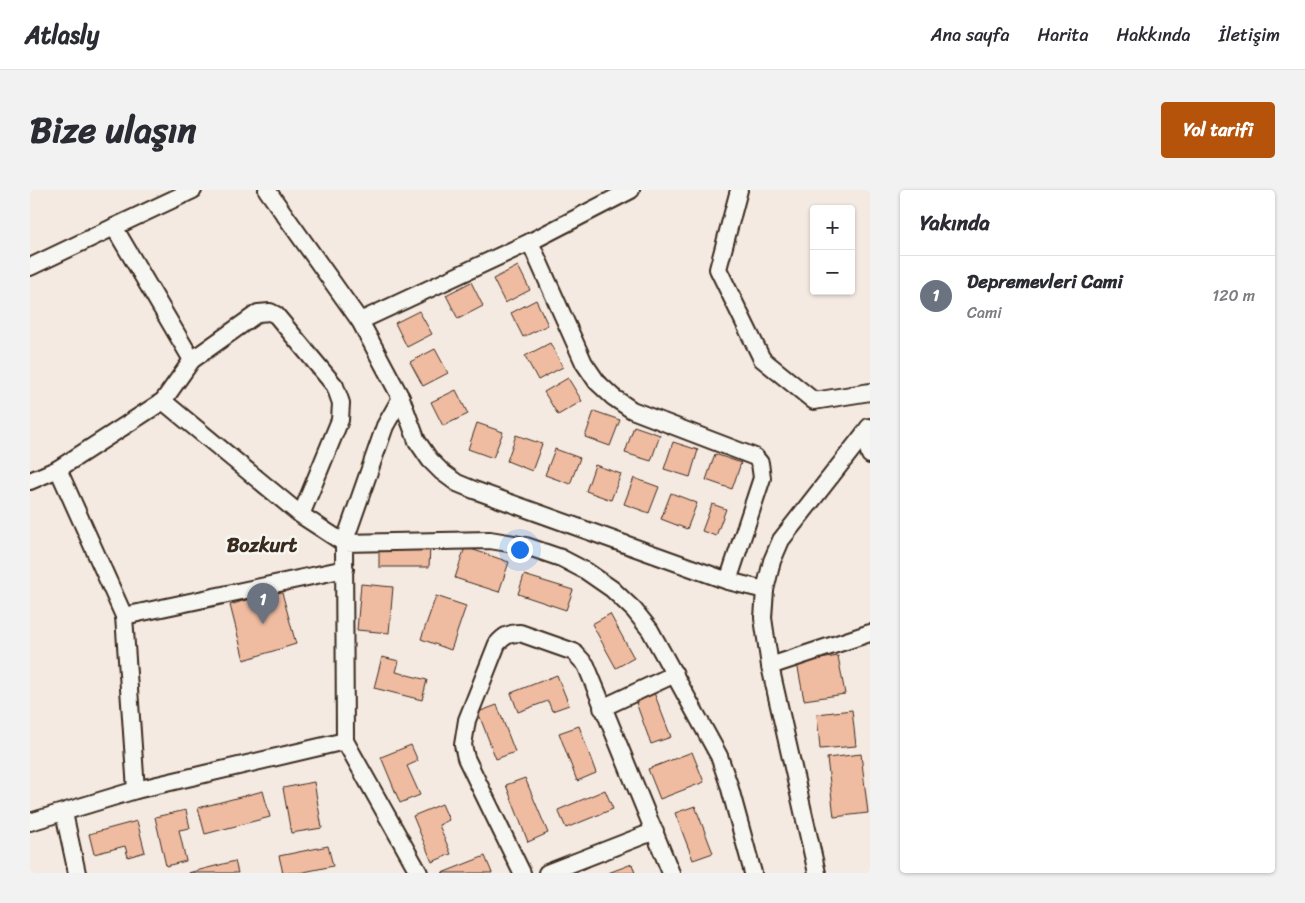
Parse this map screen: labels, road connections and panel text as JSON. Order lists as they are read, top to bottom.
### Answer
{
  "districts": ["Bozkurt"],
  "page": {
    "header": "Atlasly",
    "nav": [
      "Ana sayfa",
      "Harita",
      "Hakkında",
      "İletişim"
    ],
    "title": "Bize ulaşın",
    "buttons": "Yol tarifi",
    "heading": "Yakında",
    "map_buttons": ["+", "−"],
    "list": [
      {
        "mark": "1",
        "name": "Depremevleri Cami",
        "note": "Cami",
        "value": "120 m"
      }
    ],
    "pins": "1"
  }
}
